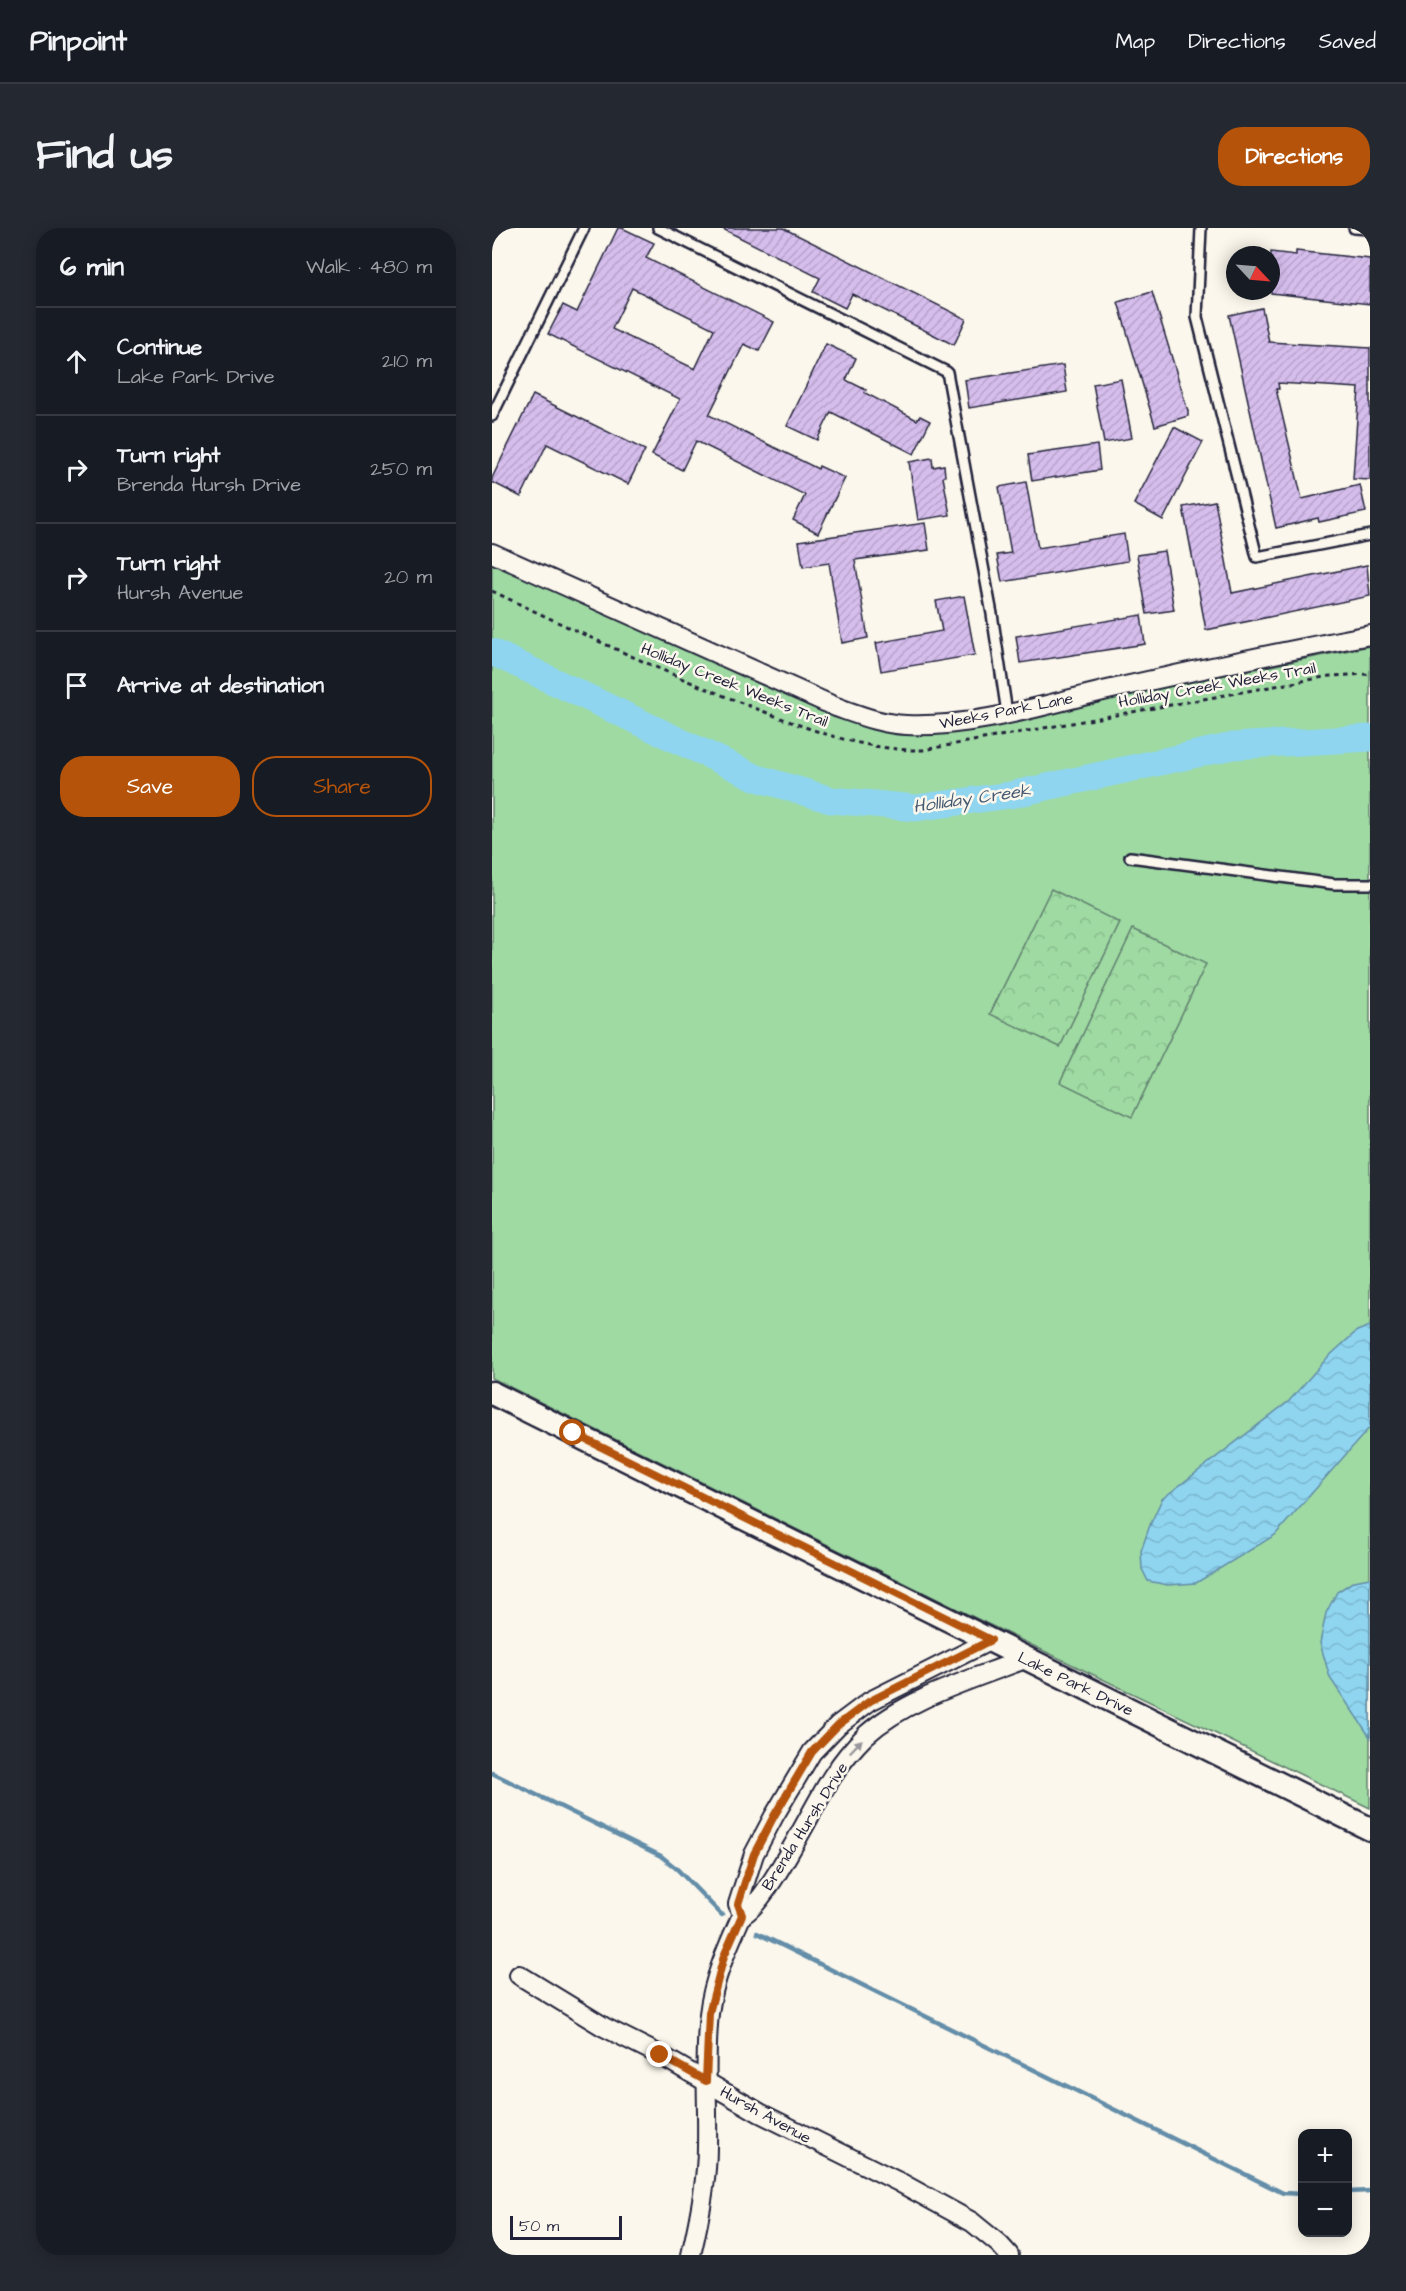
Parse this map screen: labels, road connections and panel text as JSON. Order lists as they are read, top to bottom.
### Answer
{
  "streets": {
    "street": [
      "Weeks Park Lane",
      "Lake Park Drive",
      "Brenda Hursh Drive",
      "Hursh Avenue"
    ],
    "path": ["Holliday Creek Weeks Trail"]
  },
  "crossings": [
    ["Lake Park Drive", "Brenda Hursh Drive"],
    ["Brenda Hursh Drive", "Hursh Avenue"]
  ],
  "water": ["Holliday Creek"],
  "scale_bar": "50 m",
  "north": "bottom right",
  "page": {
    "header": "Pinpoint",
    "nav": ["Map", "Directions", "Saved"],
    "title": "Find us",
    "buttons": [
      "Directions",
      ["Save", "Share"]
    ],
    "heading": ["6 min", "Walk · 480 m"],
    "list": [
      ["Continue", "Lake Park Drive", "210 m"],
      ["Turn right", "Brenda Hursh Drive", "250 m"],
      ["Turn right", "Hursh Avenue", "20 m"],
      "Arrive at destination"
    ],
    "map_buttons": ["+", "−"],
    "scale": "50 m"
  }
}
